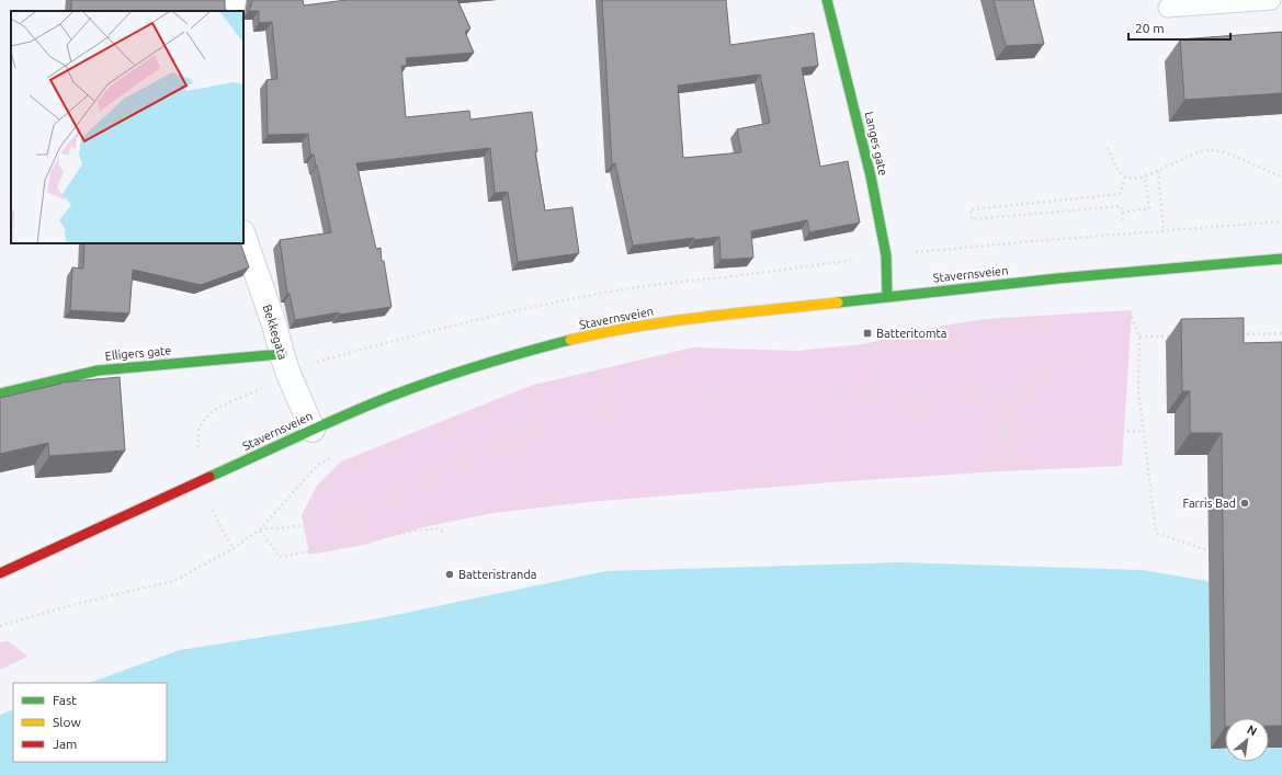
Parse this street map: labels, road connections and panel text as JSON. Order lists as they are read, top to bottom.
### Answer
{
  "streets": {
    "main road": ["Langes gate", "Stavernsveien", "Elligers gate"],
    "street": ["Bekkegata"]
  },
  "crossings": [
    ["Langes gate", "Stavernsveien"],
    ["Stavernsveien", "Bekkegata"],
    ["Bekkegata", "Elligers gate"]
  ],
  "places": {
    "transit": ["Batteritomta"],
    "other": ["Farris Bad", "Batteristranda"]
  },
  "legend": ["Fast", "Slow", "Jam"],
  "scale_bar": "20 m",
  "north": "top right"
}
